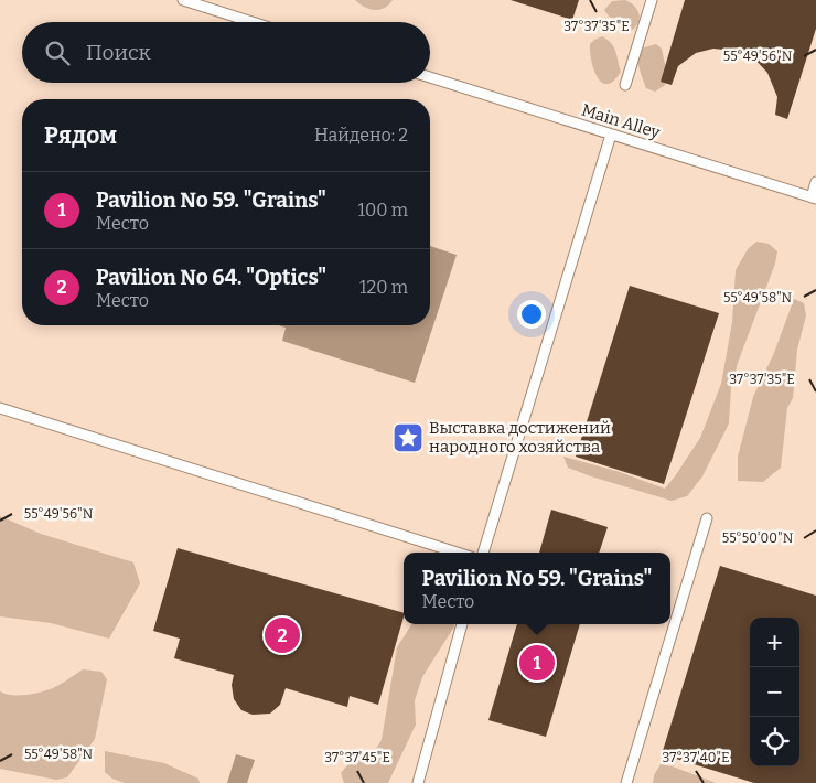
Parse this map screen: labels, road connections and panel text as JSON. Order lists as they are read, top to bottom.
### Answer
{
  "streets": {
    "lane": ["Main Alley"]
  },
  "places": {
    "place": ["Выставка достижений народного хозяйства"]
  },
  "page": {
    "search": "Поиск",
    "heading": ["Рядом", "Найдено: 2"],
    "list": [
      {
        "mark": "1",
        "name": "Pavilion No 59. \"Grains\"",
        "note": "Место",
        "value": "100 m"
      },
      {
        "mark": "2",
        "name": "Pavilion No 64. \"Optics\"",
        "note": "Место",
        "value": "120 m"
      }
    ],
    "popup": ["Pavilion No 59. \"Grains\"", "Место"],
    "pins": ["2", "1"],
    "map_buttons": ["+", "−"]
  },
  "coordinates": [
    "37°37'35\"E",
    "55°49'56\"N",
    "55°49'58\"N",
    "55°50'00\"N",
    "37°37'45\"E",
    "37°37'40\"E"
  ]
}
